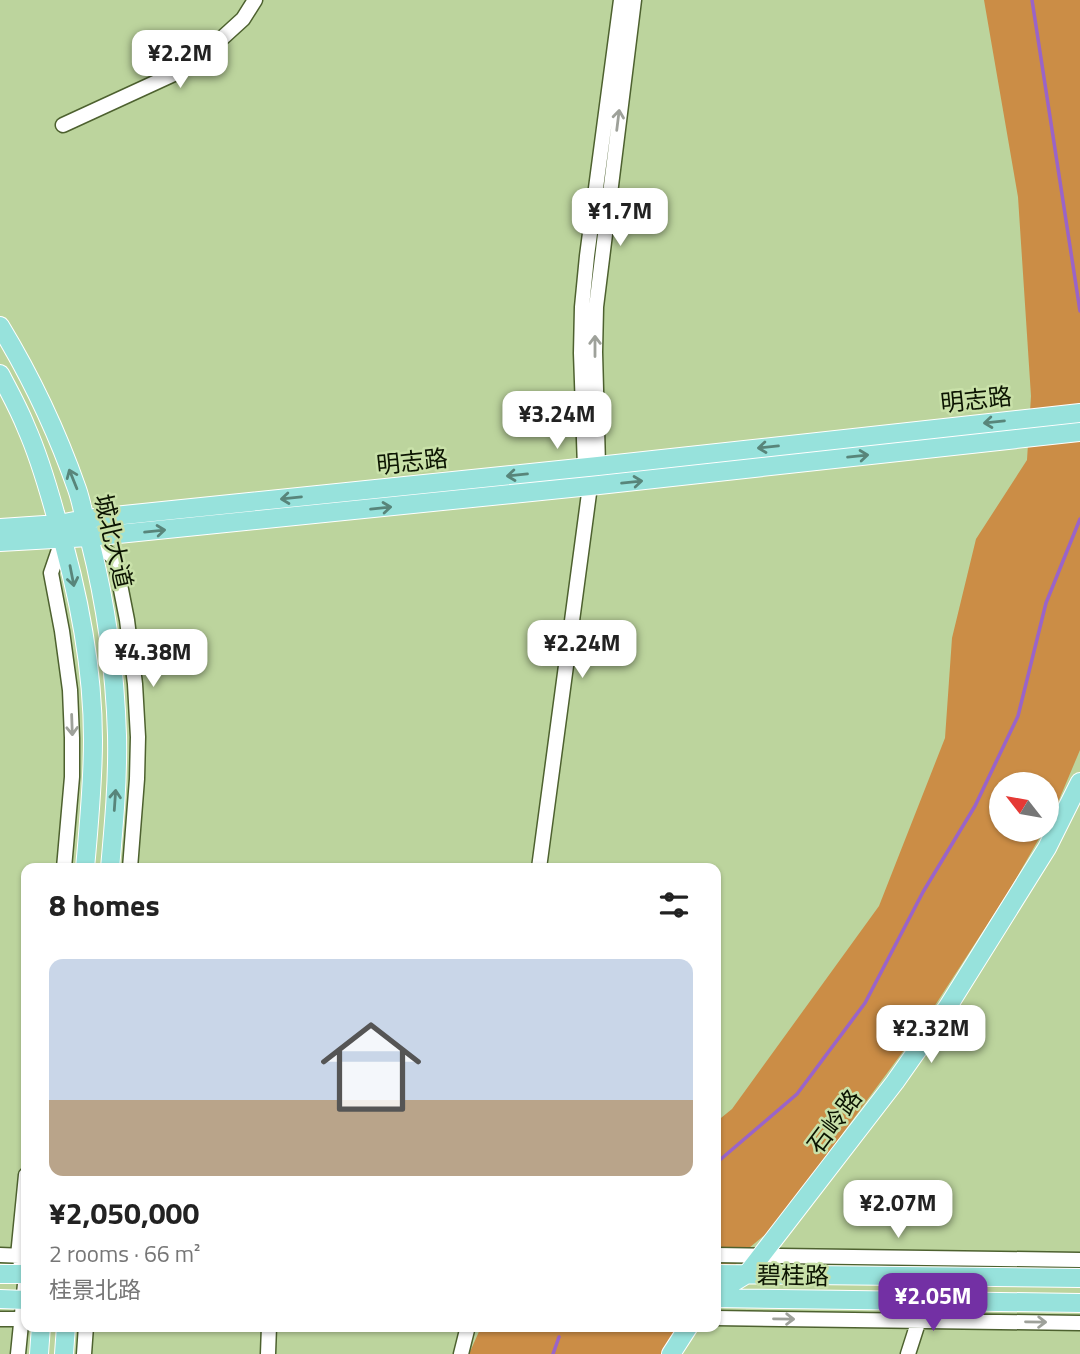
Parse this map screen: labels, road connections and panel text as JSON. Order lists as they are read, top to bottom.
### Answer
{
  "streets": {
    "main road": [
      "明志路",
      "城北大道",
      "石岭路",
      "碧桂路"
    ]
  },
  "crossings": [
    ["明志路", "城北大道"],
    ["石岭路", "碧桂路"]
  ],
  "north": "top left",
  "page": {
    "price": [
      "¥2.2M",
      "¥1.7M",
      "¥3.24M",
      "¥2.24M",
      "¥4.38M",
      "¥2.32M",
      "¥2.07M",
      "¥2.05M"
    ],
    "heading": "8 homes",
    "list": [
      {
        "name": "¥2,050,000",
        "note": "2 rooms · 66 m² · 桂景北路"
      }
    ]
  }
}
